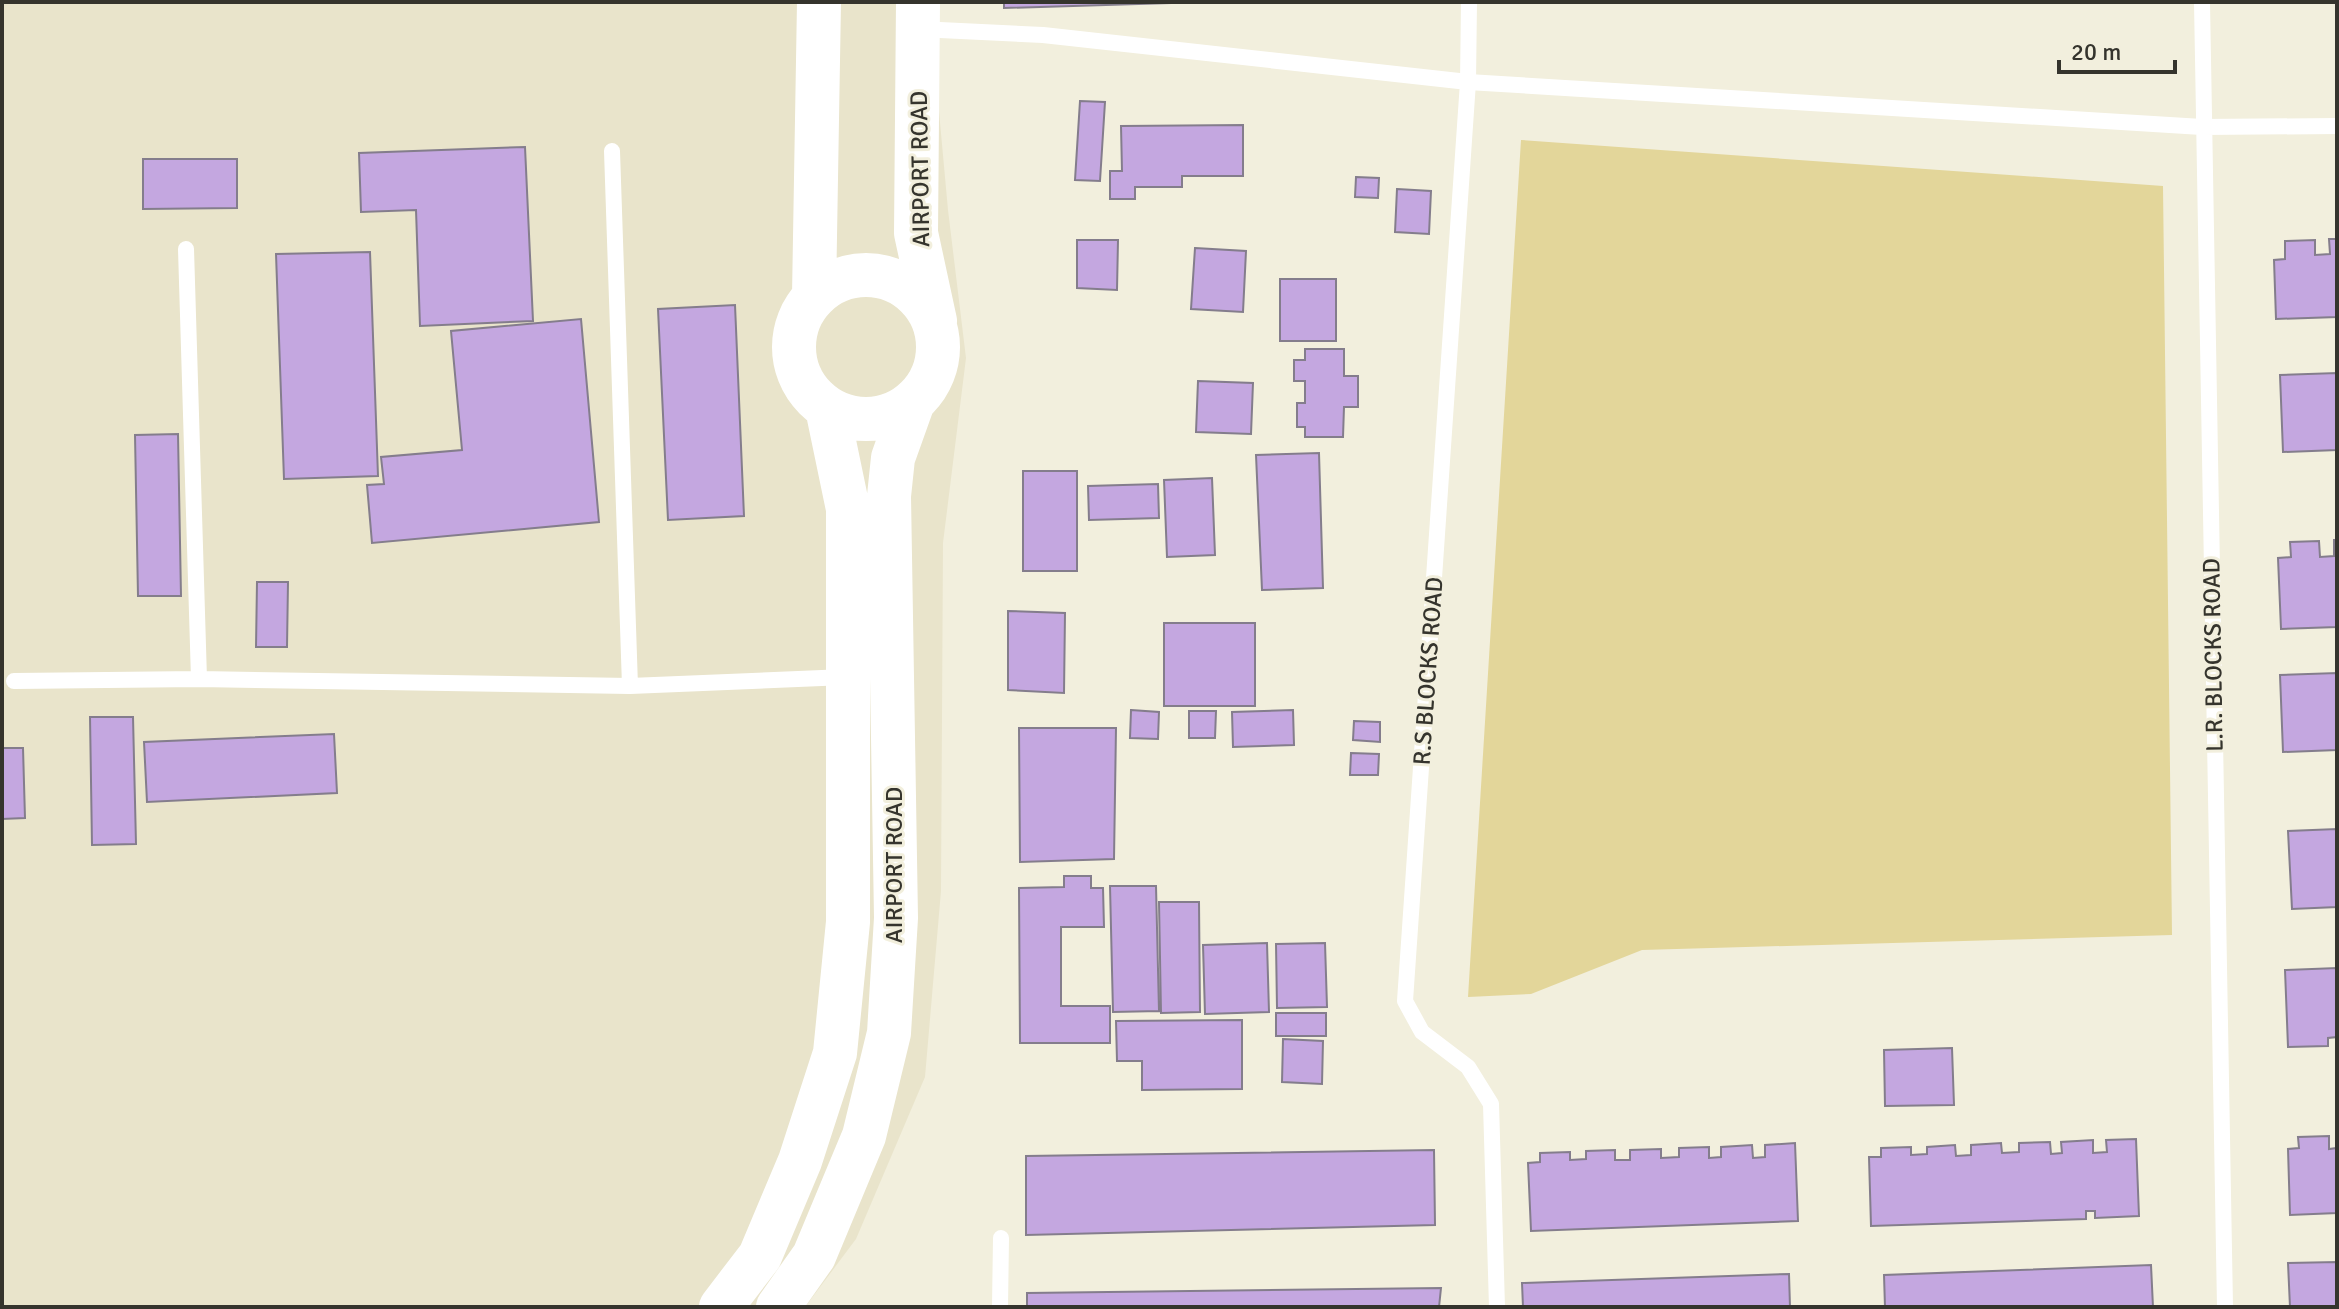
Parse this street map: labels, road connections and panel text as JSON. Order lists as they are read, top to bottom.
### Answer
{
  "streets": {
    "main road": ["AIRPORT ROAD"],
    "lane": ["L.R. BLOCKS ROAD", "R.S BLOCKS ROAD"]
  },
  "scale_bar": "20 m"
}
